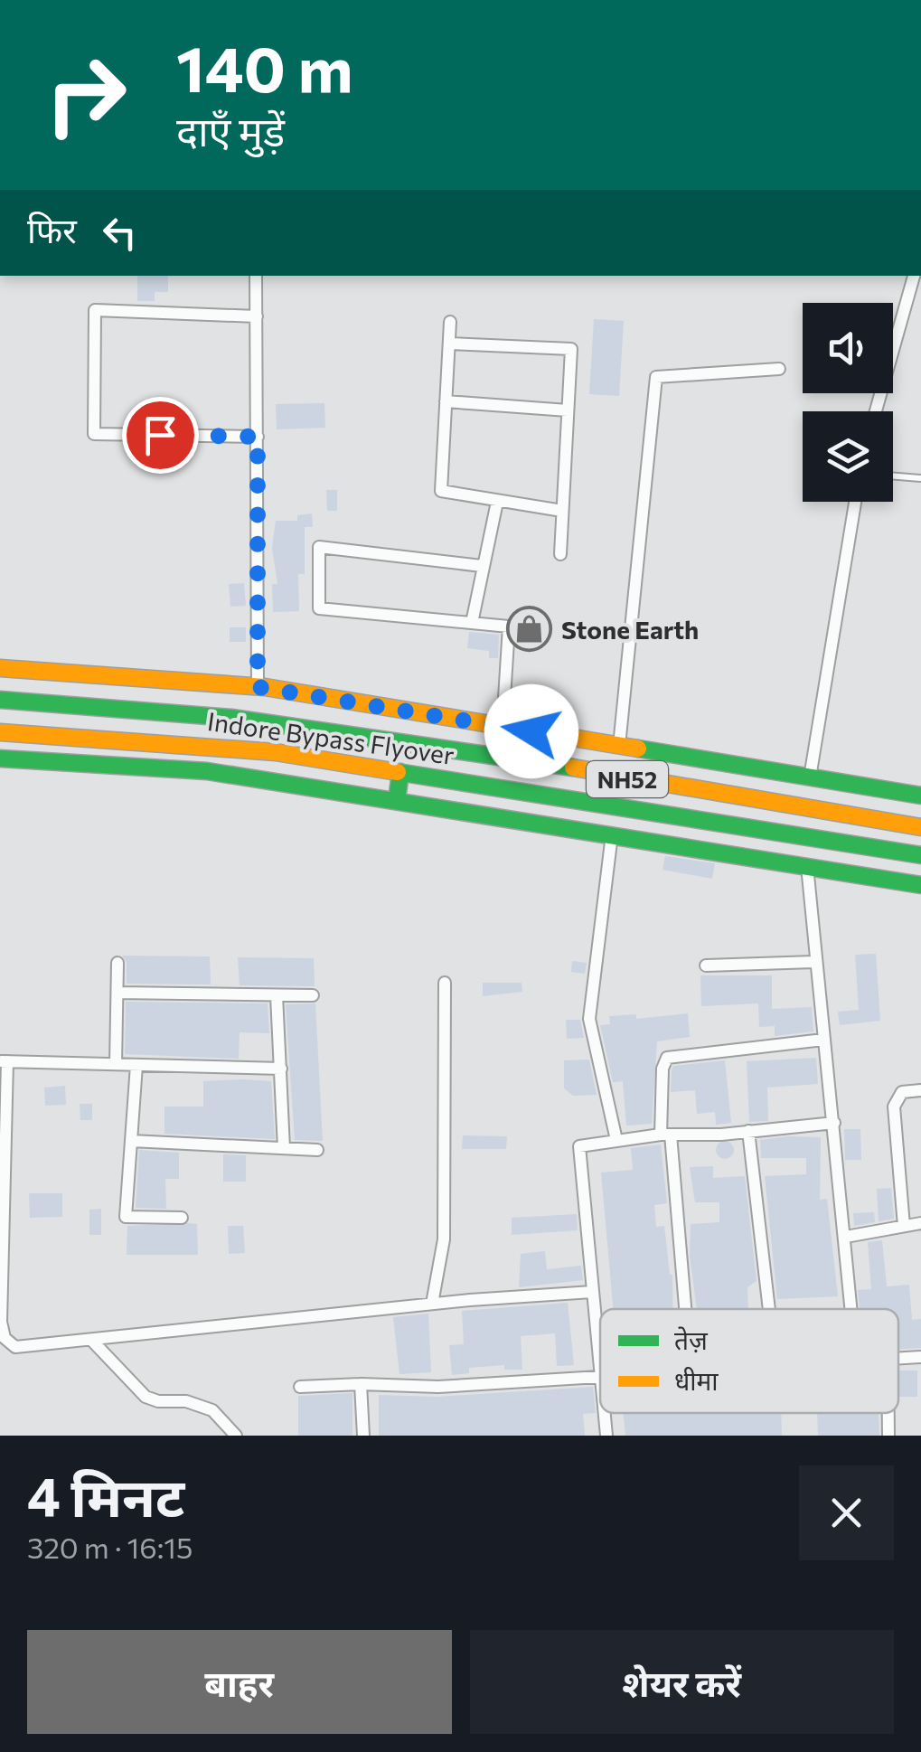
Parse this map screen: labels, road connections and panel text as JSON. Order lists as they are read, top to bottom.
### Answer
{
  "streets": {
    "main road": ["Indore Bypass Flyover", "NH52"]
  },
  "places": {
    "shop": ["Stone Earth"]
  },
  "legend": ["तेज़", "धीमा"],
  "page": {
    "turn": ["140 m", "दाएँ मुड़ें"],
    "then": "फिर",
    "heading": ["4 मिनट", "320 m · 16:15"],
    "buttons": ["बाहर", "शेयर करें"]
  }
}
